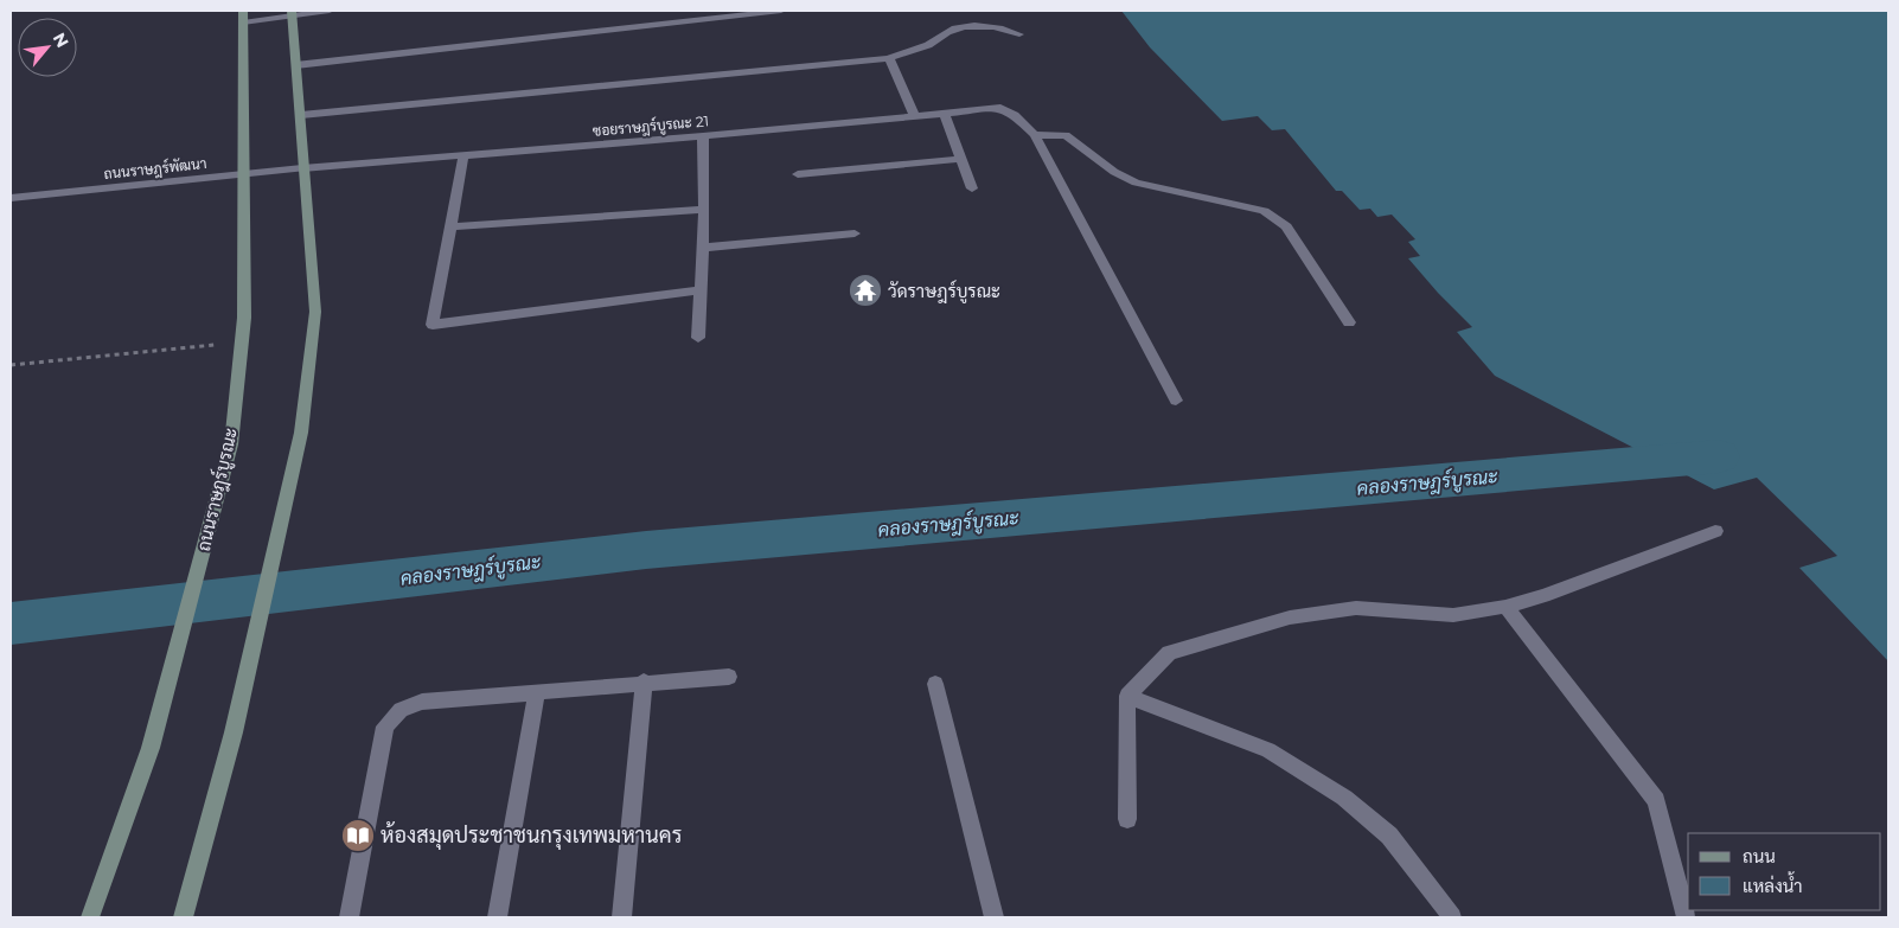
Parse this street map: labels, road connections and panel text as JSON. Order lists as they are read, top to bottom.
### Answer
{
  "streets": {
    "main road": ["ถนนราษฎร์บูรณะ"],
    "street": ["ซอยราษฎร์บูรณะ 21", "ถนนราษฎร์พัฒนา"]
  },
  "crossings": [
    ["ซอยราษฎร์บูรณะ 21", "ถนนราษฎร์พัฒนา"],
    ["ถนนราษฎร์พัฒนา", "ถนนราษฎร์บูรณะ"]
  ],
  "water": ["คลองราษฎร์บูรณะ"],
  "places": {
    "temple": ["วัดราษฎร์บูรณะ"],
    "library": ["ห้องสมุดประชาชนกรุงเทพมหานคร"]
  },
  "legend": ["ถนน", "แหล่งน้ำ"],
  "north": "top right"
}
